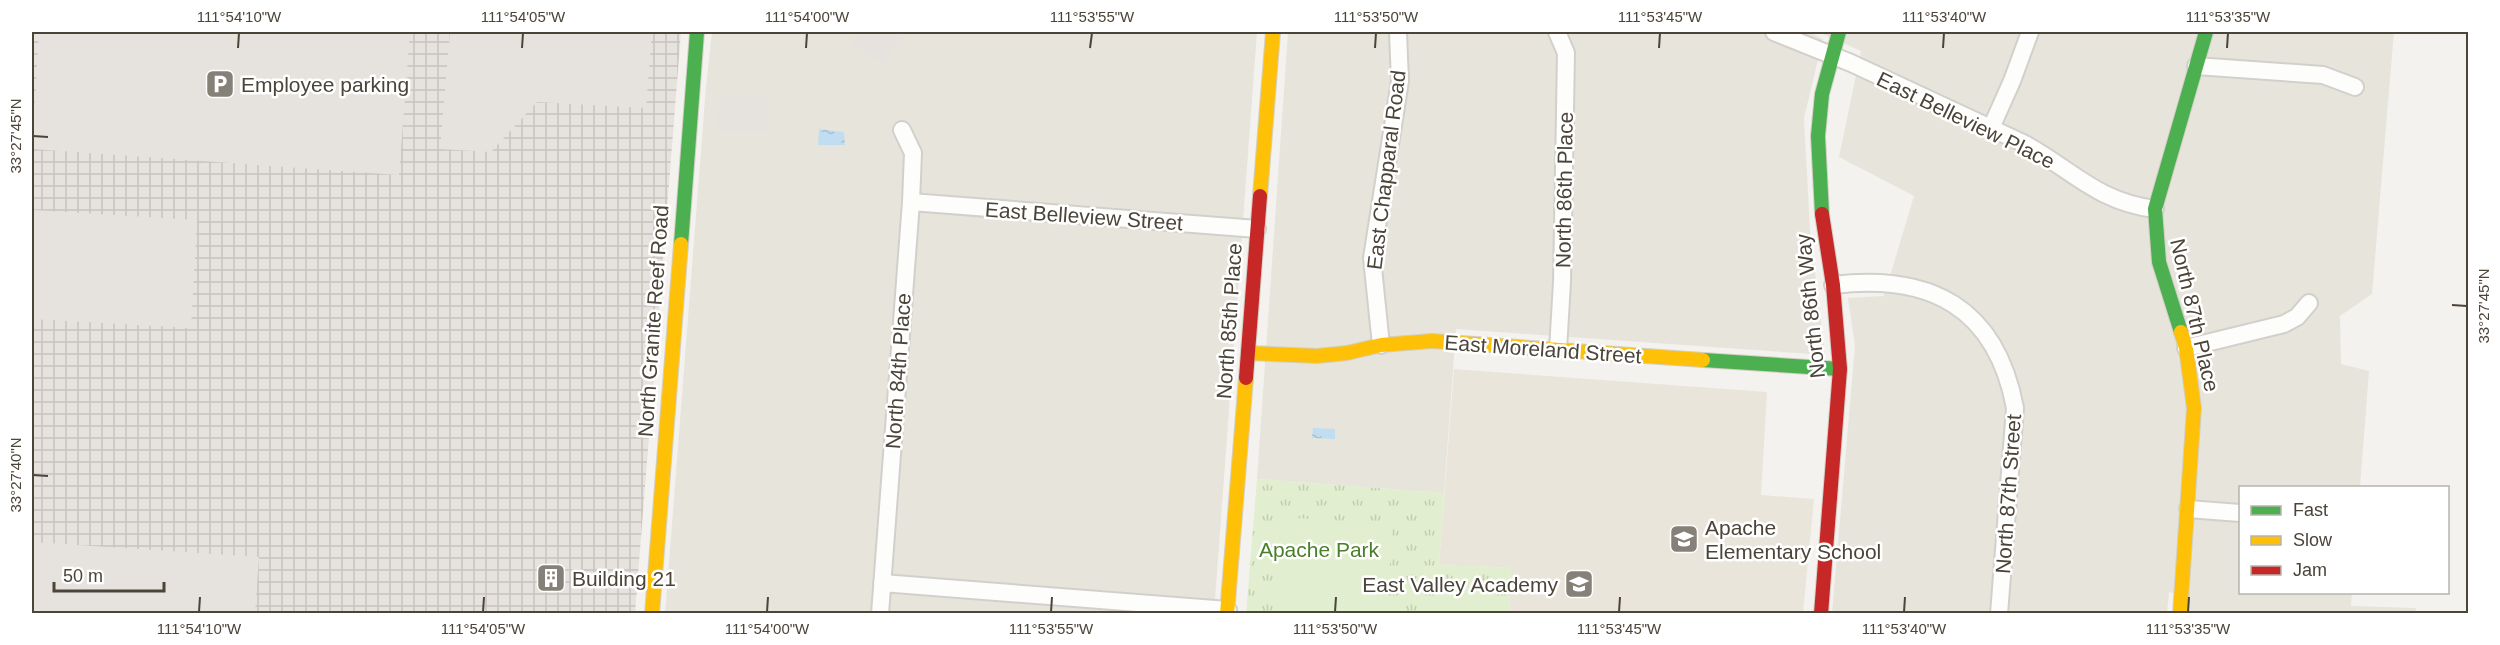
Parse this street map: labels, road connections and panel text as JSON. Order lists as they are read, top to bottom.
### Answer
{
  "streets": {
    "street": [
      "East Belleview Place",
      "East Chapparal Road",
      "North 86th Place",
      "East Belleview Street",
      "North 86th Way",
      "North 87th Place",
      "North Granite Reef Road",
      "North 85th Place",
      "East Moreland Street",
      "North 84th Place",
      "North 87th Street"
    ]
  },
  "crossings": [
    ["East Belleview Place", "North 86th Way"],
    ["East Belleview Place", "North 87th Place"],
    ["East Chapparal Road", "East Moreland Street"],
    ["North 86th Place", "East Moreland Street"],
    ["East Belleview Street", "North 85th Place"],
    ["East Belleview Street", "North 84th Place"],
    ["North 86th Way", "East Moreland Street"],
    ["North 86th Way", "North 87th Street"],
    ["North 85th Place", "East Moreland Street"]
  ],
  "parks": ["Apache Park"],
  "places": {
    "parking": ["Employee parking"],
    "school or university": ["Apache Elementary School", "East Valley Academy"],
    "building": ["Building 21"]
  },
  "legend": ["Fast", "Slow", "Jam"],
  "scale_bar": "50 m",
  "coordinates": [
    "111°54'10\"W",
    "111°54'05\"W",
    "111°54'00\"W",
    "111°53'55\"W",
    "111°53'50\"W",
    "111°53'45\"W",
    "111°53'40\"W",
    "111°53'35\"W",
    "33°27'45\"N",
    "33°27'40\"N"
  ]
}
